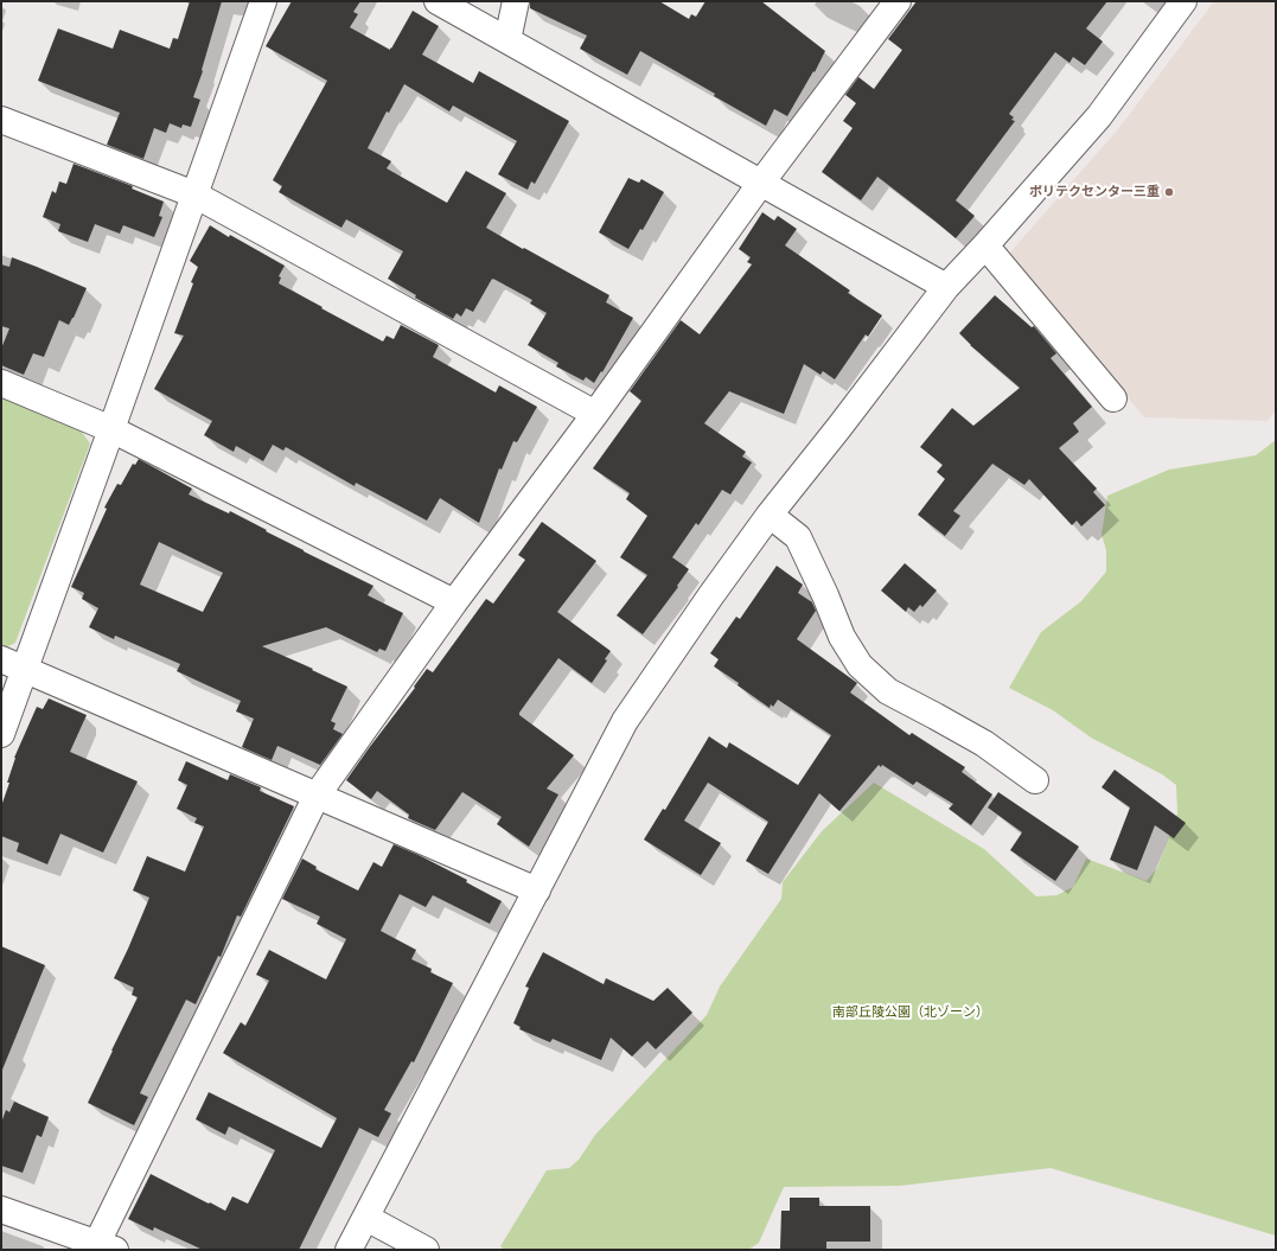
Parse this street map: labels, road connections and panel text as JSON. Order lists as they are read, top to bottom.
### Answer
{
  "parks": ["南部丘陵公園（北ゾーン）"],
  "places": ["ポリテクセンター三重"]
}
